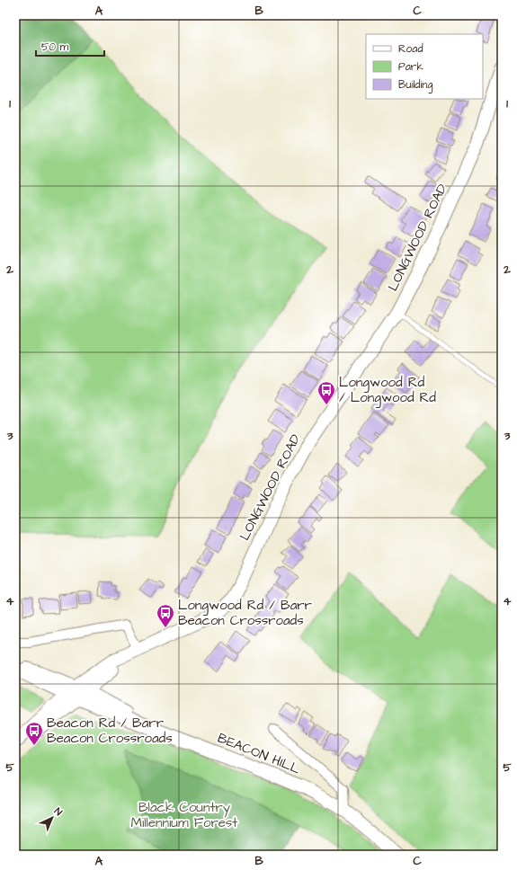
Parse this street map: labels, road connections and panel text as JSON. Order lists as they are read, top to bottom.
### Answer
{
  "streets": {
    "main road": ["LONGWOOD ROAD", "BEACON HILL"]
  },
  "crossings": [
    ["LONGWOOD ROAD", "BEACON HILL"]
  ],
  "parks": ["Black Country Millennium Forest"],
  "places": {
    "bus stop": ["Longwood Rd / Longwood Rd", "Longwood Rd / Barr Beacon Crossroads", "Beacon Rd / Barr Beacon Crossroads"]
  },
  "legend": ["Road", "Park", "Building"],
  "scale_bar": "50 m",
  "north": "top right",
  "grid": {
    "columns": ["A", "B", "C"],
    "rows": [
      "1",
      "2",
      "3",
      "4",
      "5"
    ]
  }
}
